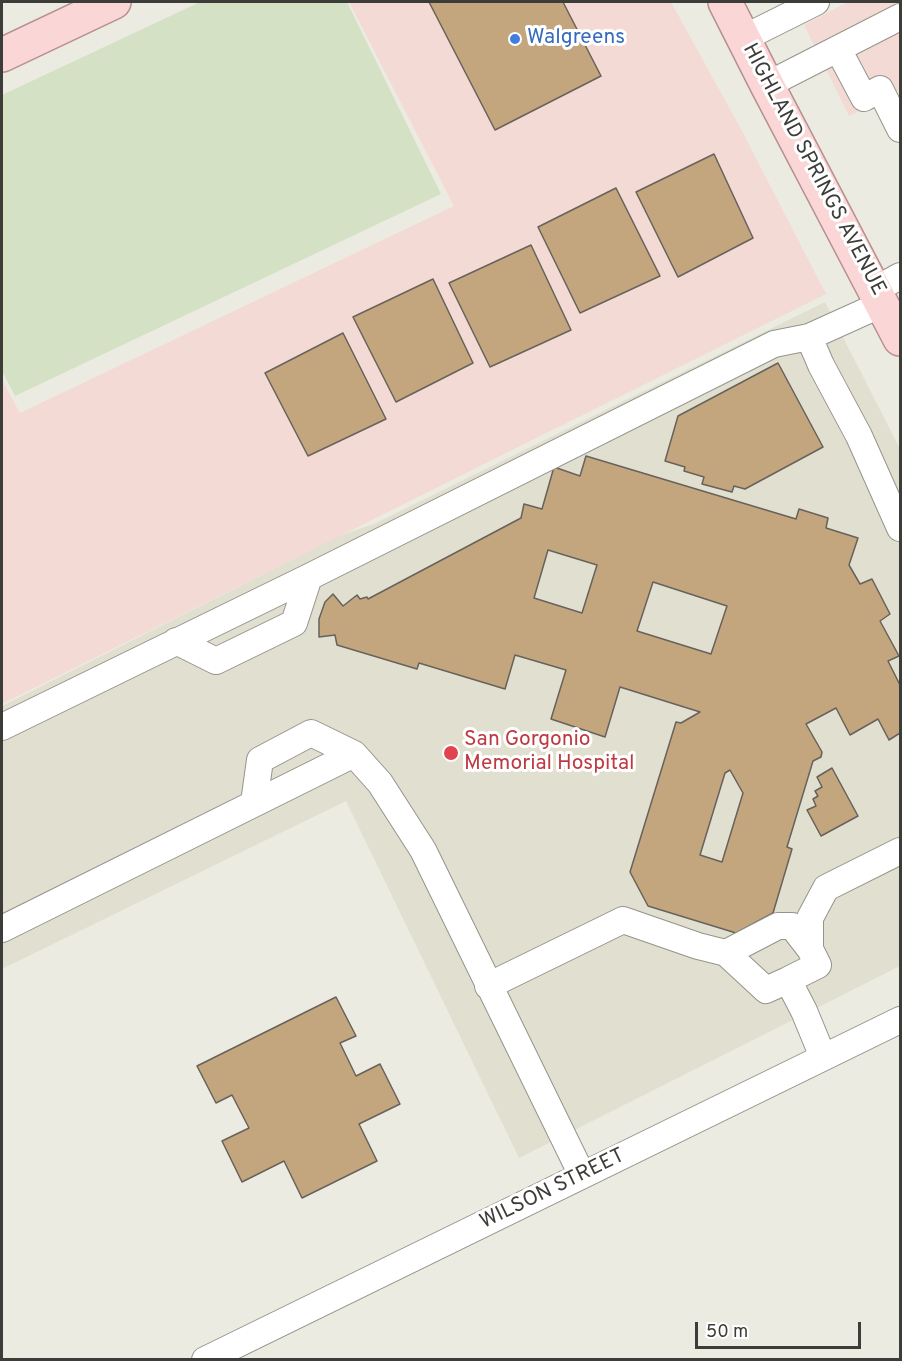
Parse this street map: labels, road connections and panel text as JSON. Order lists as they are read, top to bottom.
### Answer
{
  "streets": {
    "main road": ["HIGHLAND SPRINGS AVENUE"],
    "street": ["WILSON STREET"]
  },
  "places": ["Walgreens", "San Gorgonio Memorial Hospital"],
  "scale_bar": "50 m"
}
